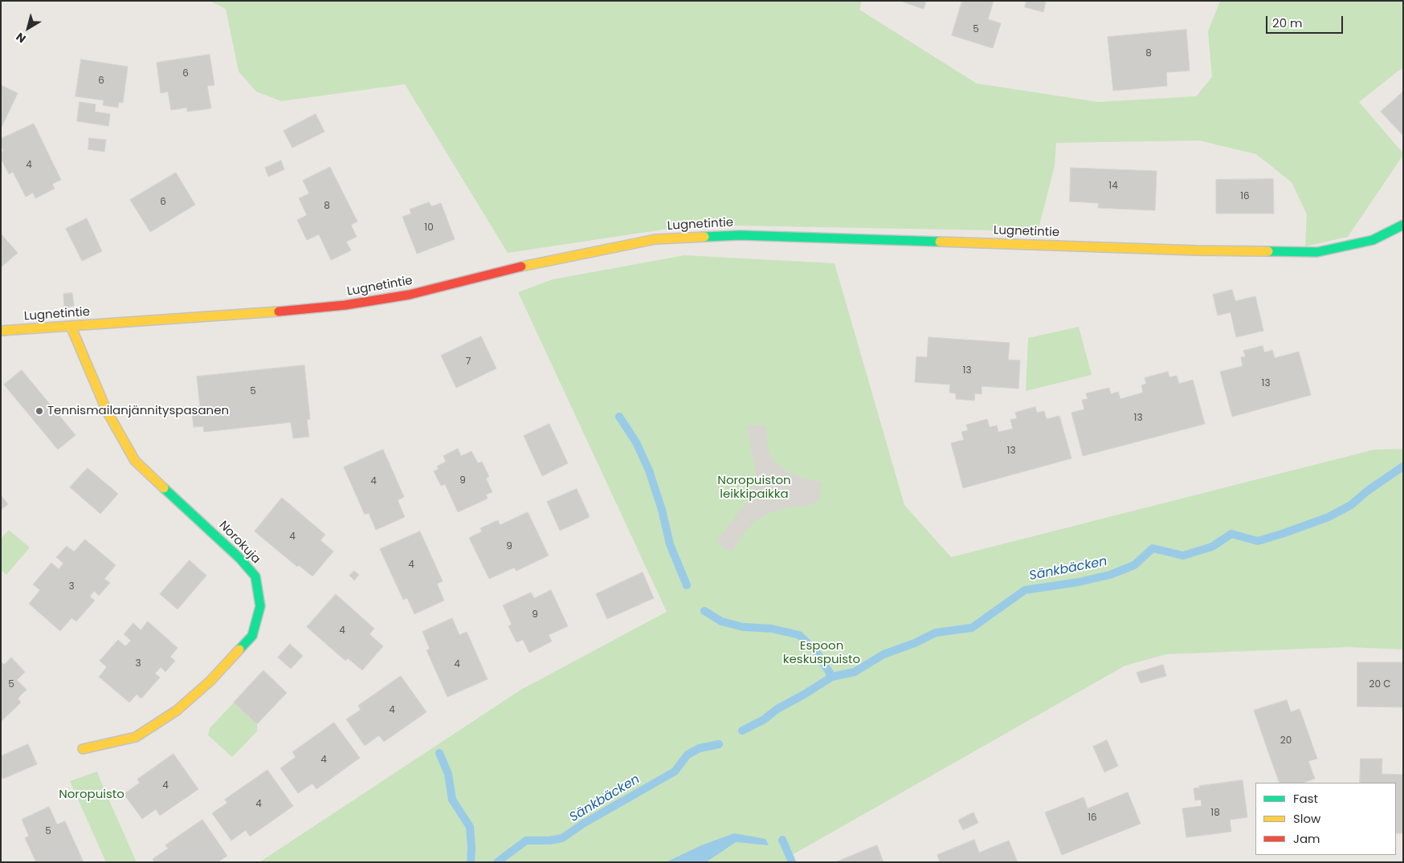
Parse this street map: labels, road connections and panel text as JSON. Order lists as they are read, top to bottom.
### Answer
{
  "streets": {
    "street": ["Lugnetintie", "Norokuja"]
  },
  "crossings": [
    ["Lugnetintie", "Norokuja"]
  ],
  "water": ["Sänkbäcken"],
  "parks": ["Noropuiston leikkipaikka", "Espoon keskuspuisto", "Noropuisto"],
  "places": ["Tennismailanjännityspasanen"],
  "house_numbers": [
    "5",
    "8",
    "6",
    "6",
    "4",
    "14",
    "16",
    "6",
    "8",
    "10",
    "7",
    "13",
    "13",
    "5",
    "13",
    "13",
    "9",
    "4",
    "4",
    "9",
    "4",
    "3",
    "9",
    "4",
    "3",
    "4",
    "5",
    "20 C",
    "4",
    "20",
    "4",
    "4",
    "4",
    "18",
    "16",
    "5"
  ],
  "legend": ["Fast", "Slow", "Jam"],
  "scale_bar": "20 m",
  "north": "bottom left"
}
